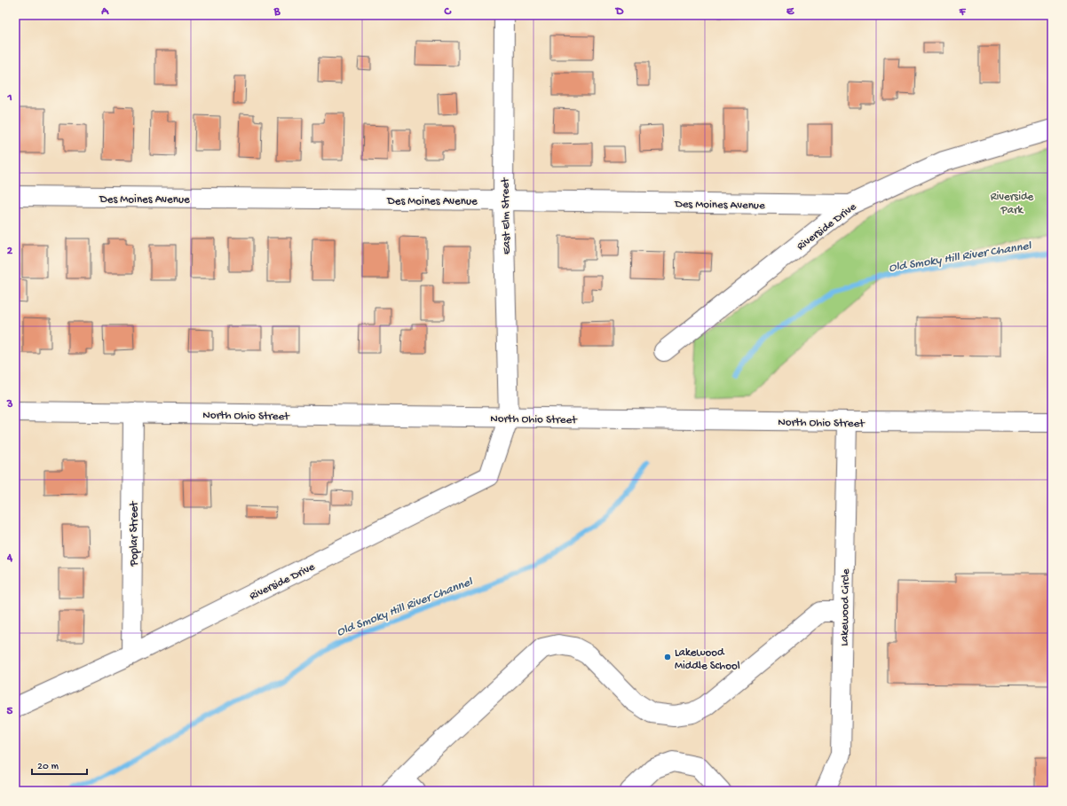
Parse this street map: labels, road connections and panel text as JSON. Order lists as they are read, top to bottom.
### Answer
{
  "streets": {
    "street": [
      "Des Moines Avenue",
      "East Elm Street",
      "Riverside Drive",
      "North Ohio Street",
      "Poplar Street",
      "Lakewood Circle"
    ]
  },
  "crossings": [
    ["Des Moines Avenue", "East Elm Street"],
    ["Des Moines Avenue", "Riverside Drive"],
    ["East Elm Street", "Riverside Drive"],
    ["East Elm Street", "North Ohio Street"],
    ["Riverside Drive", "North Ohio Street"],
    ["Riverside Drive", "Poplar Street"],
    ["North Ohio Street", "Poplar Street"],
    ["North Ohio Street", "Lakewood Circle"]
  ],
  "water": ["Old Smoky Hill River Channel"],
  "parks": ["Riverside Park"],
  "places": ["Lakewood Middle School"],
  "scale_bar": "20 m",
  "grid": {
    "columns": [
      "A",
      "B",
      "C",
      "D",
      "E",
      "F"
    ],
    "rows": [
      "1",
      "2",
      "3",
      "4",
      "5"
    ]
  }
}
